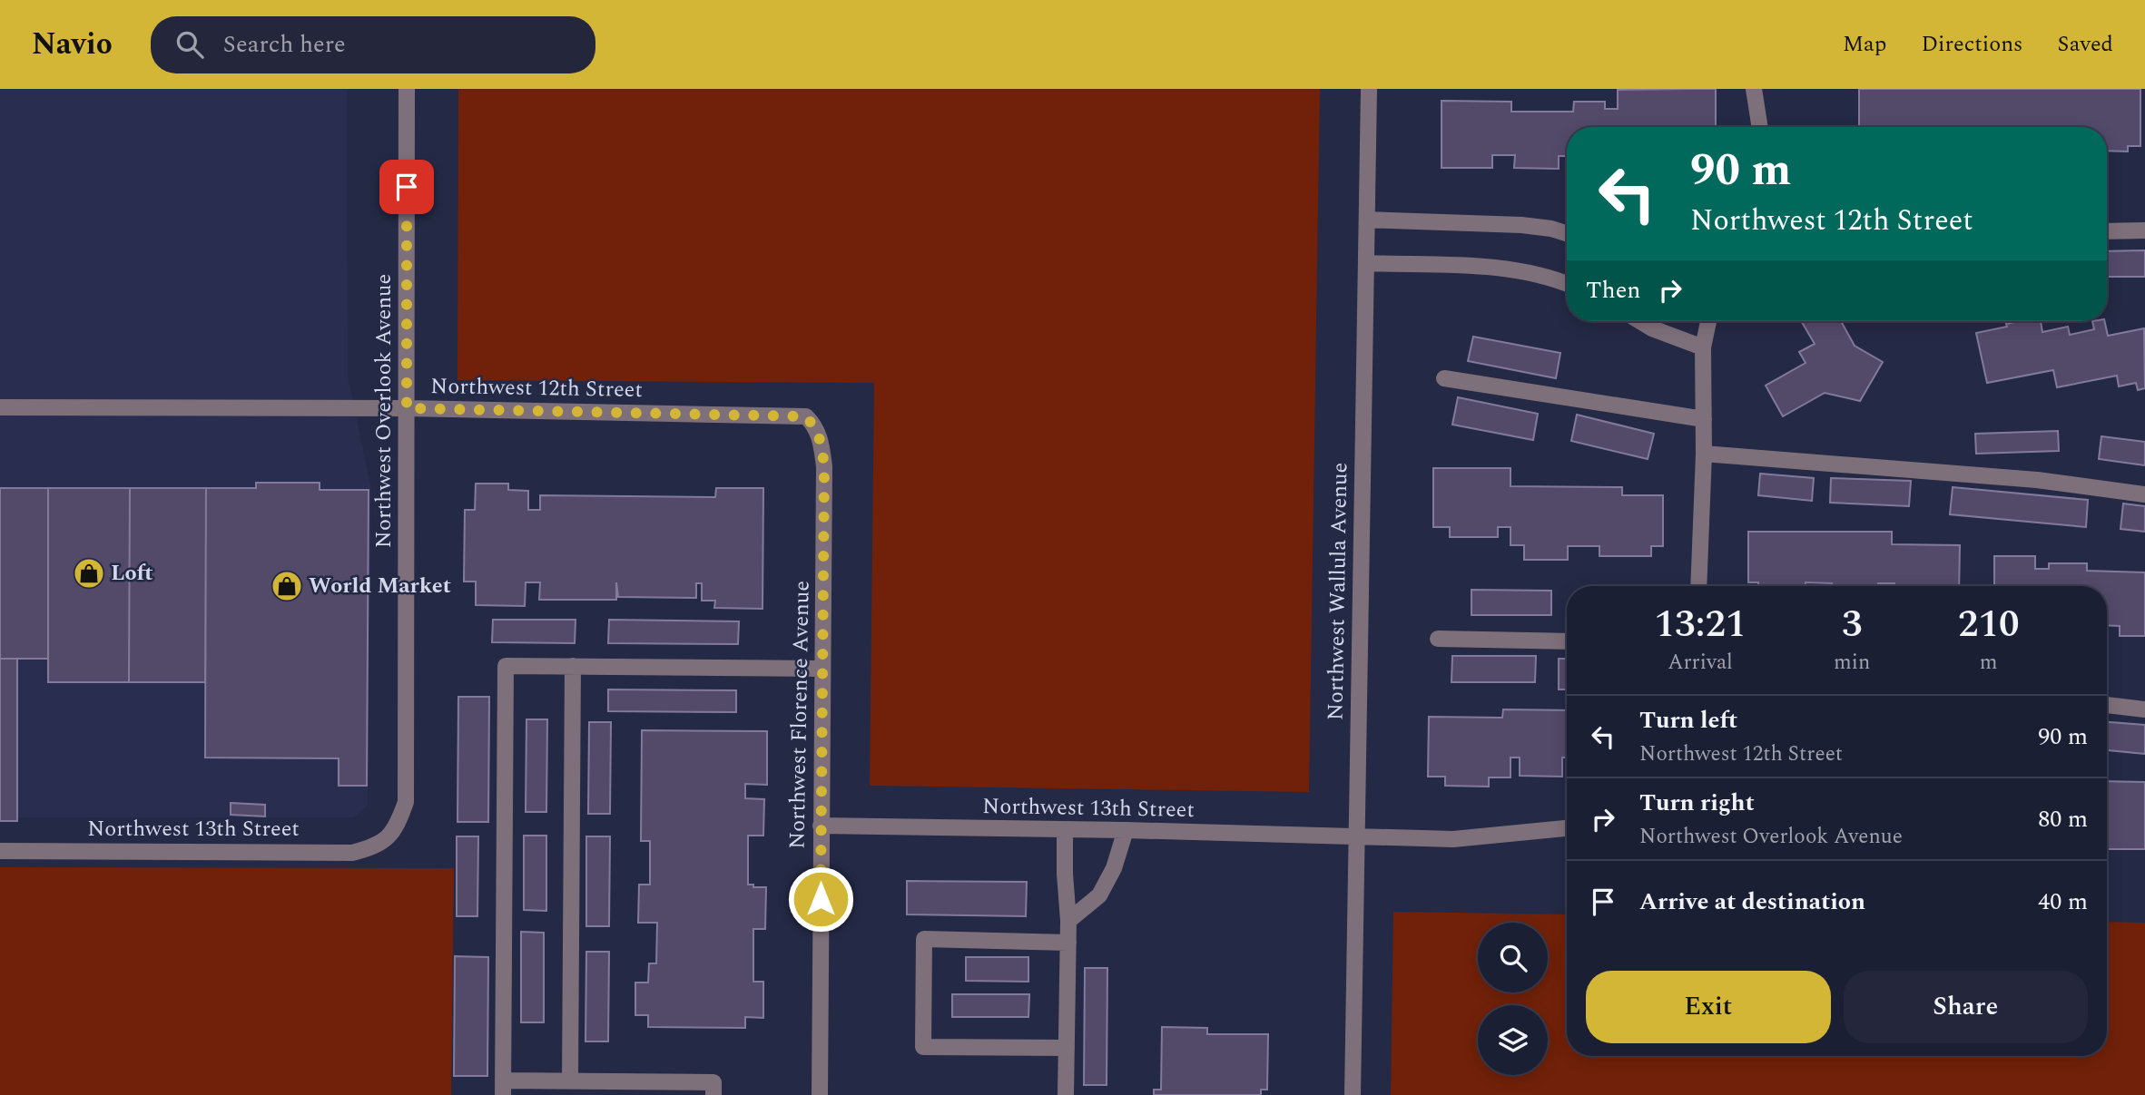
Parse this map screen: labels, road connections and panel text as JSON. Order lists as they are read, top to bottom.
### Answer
{
  "streets": {
    "street": [
      "Northwest 12th Street",
      "Northwest Overlook Avenue",
      "Northwest Wallula Avenue",
      "Northwest Florence Avenue",
      "Northwest 13th Street"
    ]
  },
  "crossings": [
    ["Northwest 12th Street", "Northwest Overlook Avenue"],
    ["Northwest 12th Street", "Northwest Florence Avenue"],
    ["Northwest Overlook Avenue", "Northwest 13th Street"],
    ["Northwest Wallula Avenue", "Northwest 13th Street"],
    ["Northwest Florence Avenue", "Northwest 13th Street"]
  ],
  "places": {
    "shop": ["Loft", "World Market"]
  },
  "page": {
    "header": "Navio",
    "search": "Search here",
    "nav": ["Map", "Directions", "Saved"],
    "turn": ["90 m", "Northwest 12th Street"],
    "then": "Then",
    "eta": [
      "13:21",
      "Arrival",
      "3",
      "min",
      "210",
      "m"
    ],
    "list": [
      {
        "name": "Turn left",
        "note": "Northwest 12th Street",
        "value": "90 m"
      },
      {
        "name": "Turn right",
        "note": "Northwest Overlook Avenue",
        "value": "80 m"
      },
      {
        "name": "Arrive at destination",
        "value": "40 m"
      }
    ],
    "buttons": ["Exit", "Share"]
  }
}
